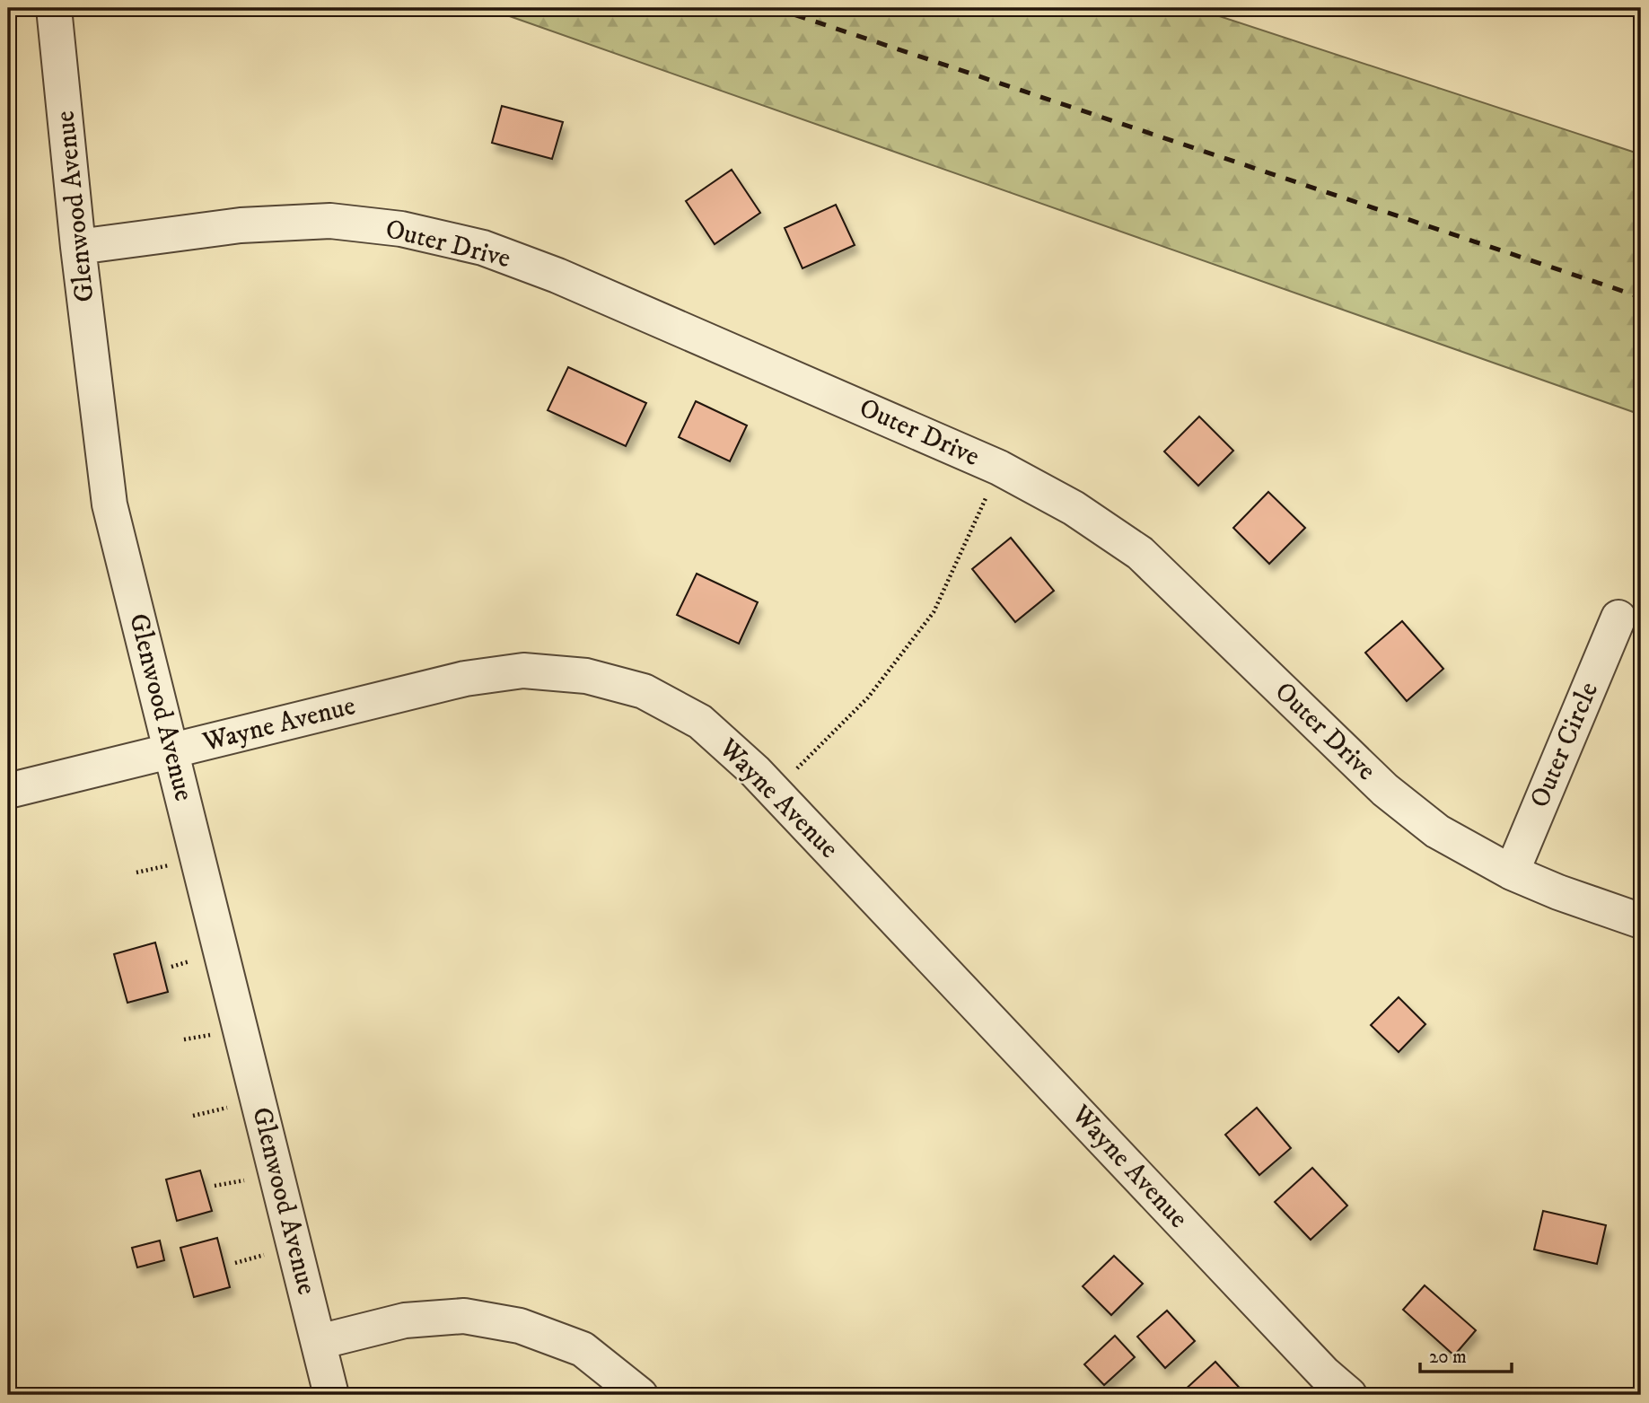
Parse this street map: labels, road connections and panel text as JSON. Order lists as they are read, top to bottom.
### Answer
{
  "streets": {
    "street": [
      "Glenwood Avenue",
      "Outer Drive",
      "Wayne Avenue",
      "Outer Circle"
    ]
  },
  "crossings": [
    ["Glenwood Avenue", "Outer Drive"],
    ["Glenwood Avenue", "Wayne Avenue"],
    ["Outer Drive", "Outer Circle"]
  ],
  "scale_bar": "20 m"
}
